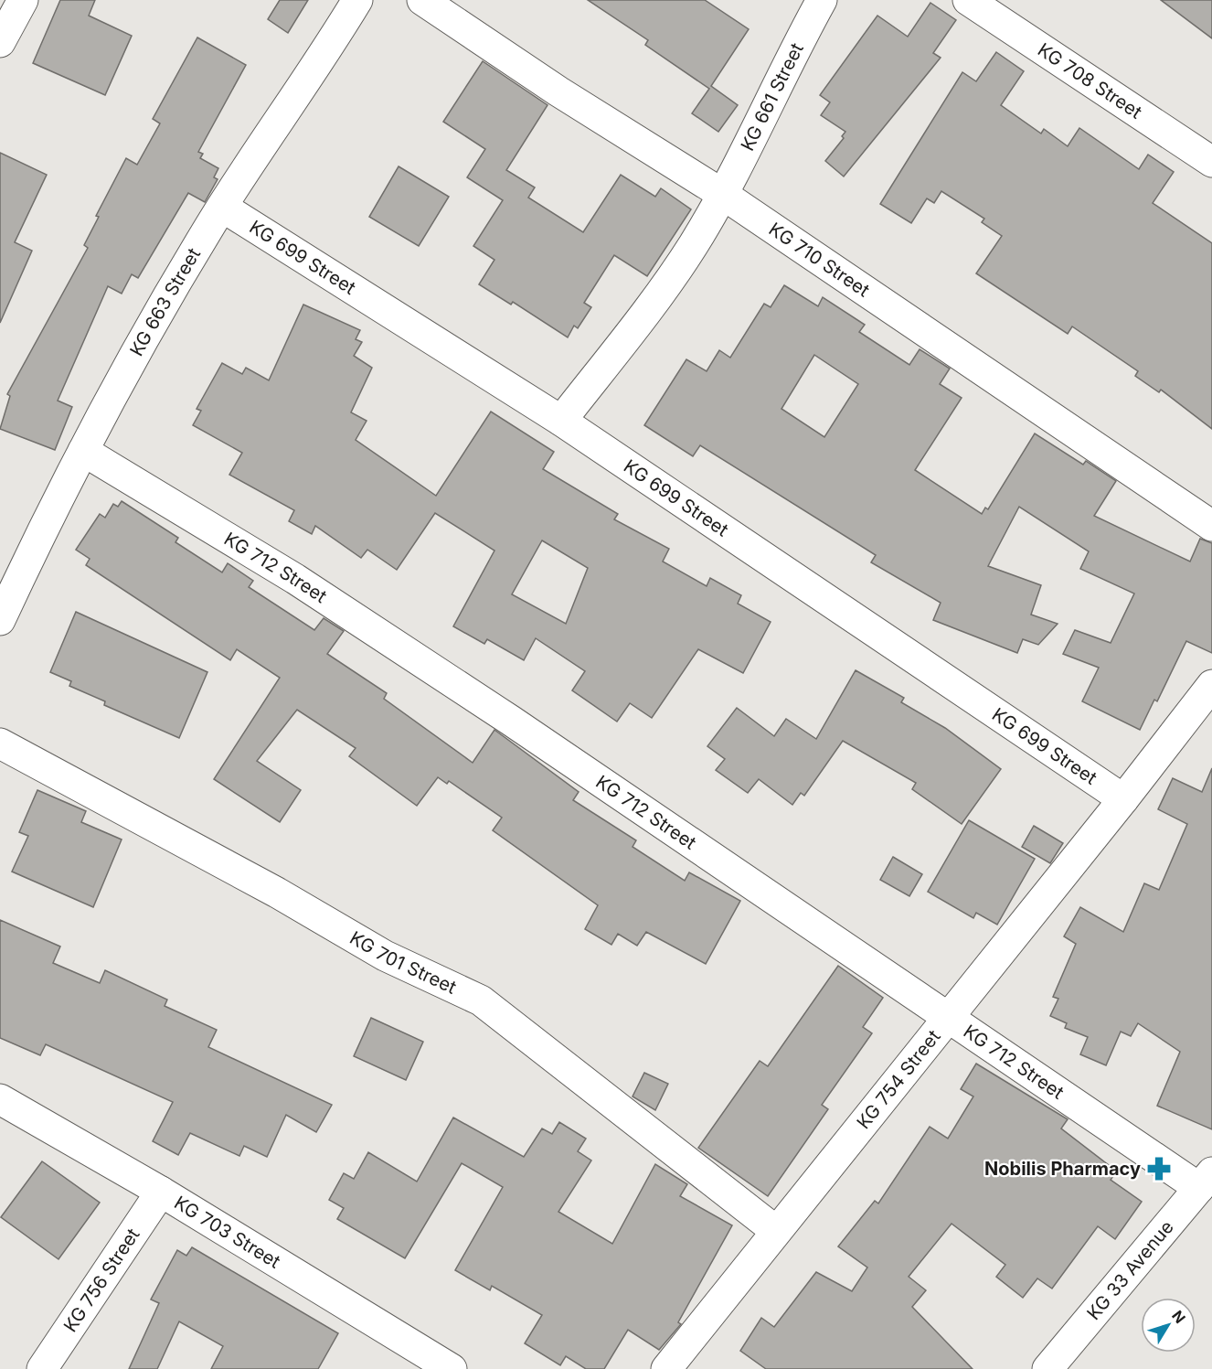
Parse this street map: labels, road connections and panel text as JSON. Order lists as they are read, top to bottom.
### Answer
{
  "streets": {
    "street": [
      "KG 708 Street",
      "KG 661 Street",
      "KG 699 Street",
      "KG 710 Street",
      "KG 663 Street",
      "KG 712 Street",
      "KG 701 Street",
      "KG 754 Street",
      "KG 703 Street",
      "KG 33 Avenue",
      "KG 756 Street"
    ]
  },
  "crossings": [
    ["KG 661 Street", "KG 699 Street"],
    ["KG 661 Street", "KG 710 Street"],
    ["KG 699 Street", "KG 663 Street"],
    ["KG 699 Street", "KG 754 Street"],
    ["KG 663 Street", "KG 712 Street"],
    ["KG 712 Street", "KG 754 Street"],
    ["KG 712 Street", "KG 33 Avenue"],
    ["KG 701 Street", "KG 754 Street"],
    ["KG 703 Street", "KG 756 Street"]
  ],
  "places": {
    "pharmacy": ["Nobilis Pharmacy"]
  },
  "north": "top right"
}
